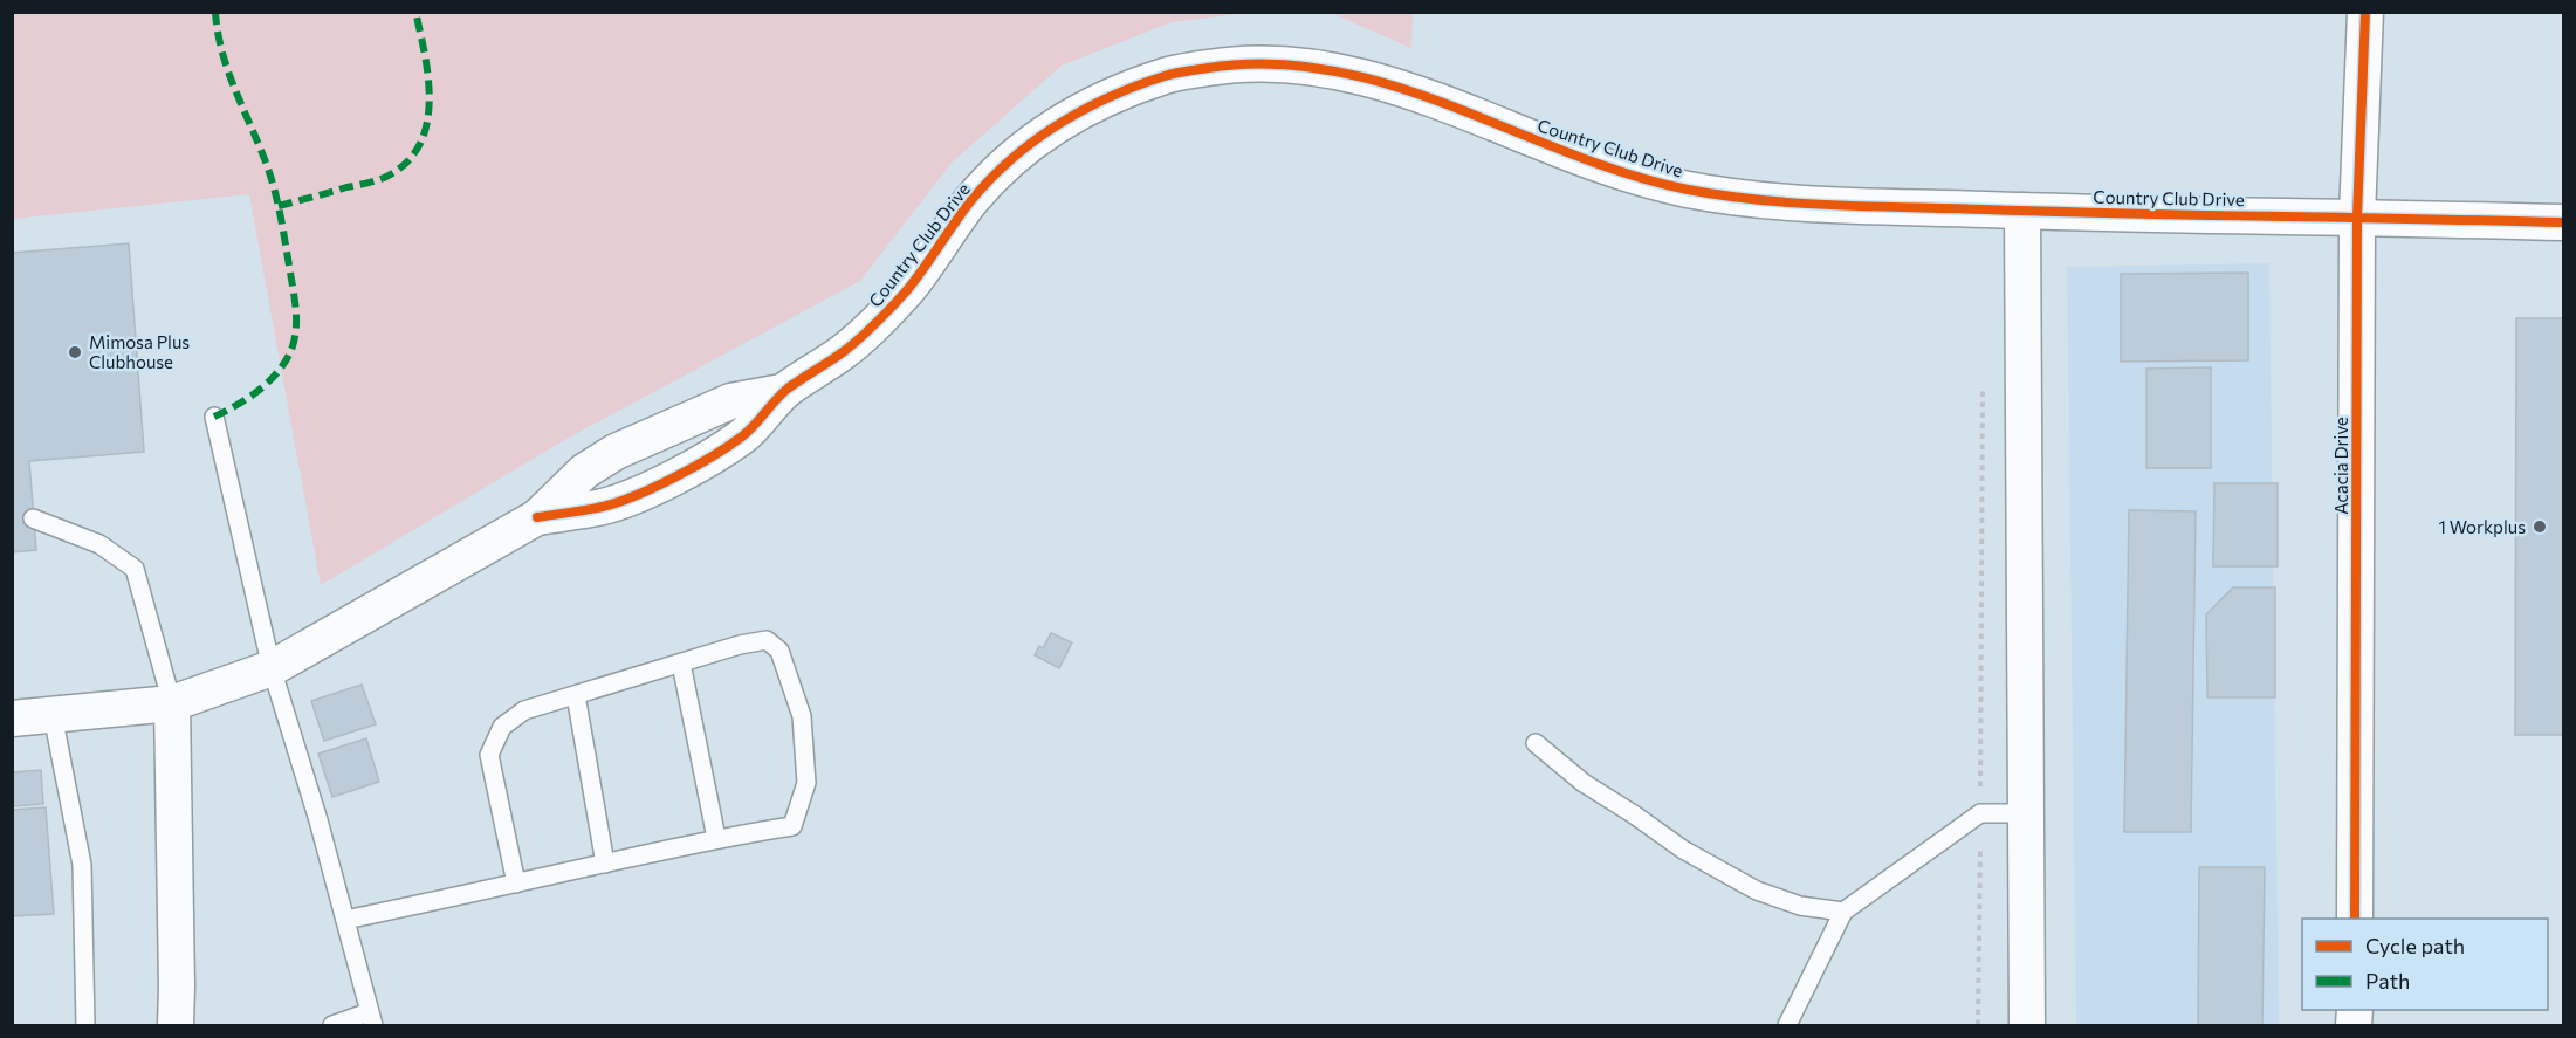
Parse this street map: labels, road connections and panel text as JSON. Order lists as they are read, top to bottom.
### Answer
{
  "streets": {
    "street": ["Country Club Drive", "Acacia Drive"]
  },
  "crossings": [
    ["Country Club Drive", "Acacia Drive"]
  ],
  "places": ["Mimosa Plus Clubhouse", "1 Workplus"],
  "legend": ["Cycle path", "Path"]
}
